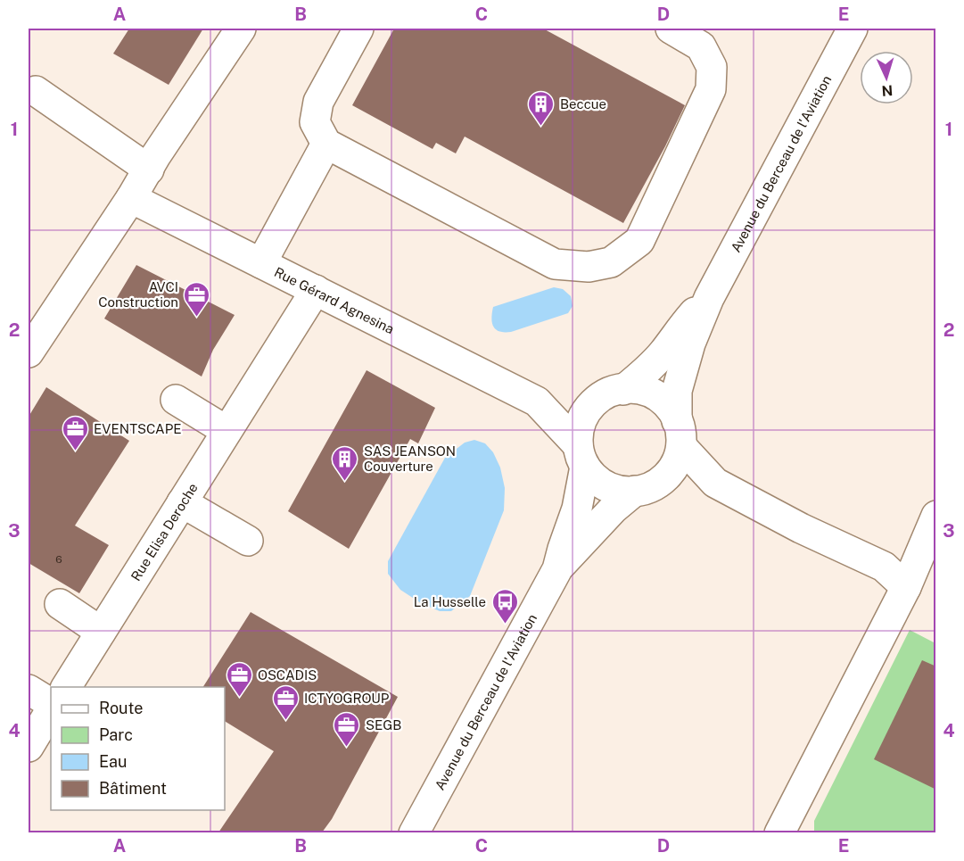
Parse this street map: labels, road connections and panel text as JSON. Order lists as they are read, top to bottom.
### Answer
{
  "streets": {
    "street": ["Avenue du Berceau de l'Aviation", "Rue Gérard Agnesina", "Rue Elisa Deroche"]
  },
  "crossings": [
    ["Avenue du Berceau de l'Aviation", "Rue Gérard Agnesina"],
    ["Rue Gérard Agnesina", "Rue Elisa Deroche"]
  ],
  "places": {
    "building": ["Beccue", "SAS JEANSON Couverture"],
    "office": [
      "AVCI Construction",
      "EVENTSCAPE",
      "OSCADIS",
      "ICTYOGROUP",
      "SEGB"
    ],
    "bus stop": ["La Husselle"]
  },
  "house_numbers": ["6"],
  "legend": [
    "Route",
    "Parc",
    "Eau",
    "Bâtiment"
  ],
  "north": "bottom",
  "grid": {
    "columns": [
      "A",
      "B",
      "C",
      "D",
      "E"
    ],
    "rows": [
      "1",
      "2",
      "3",
      "4"
    ]
  }
}
